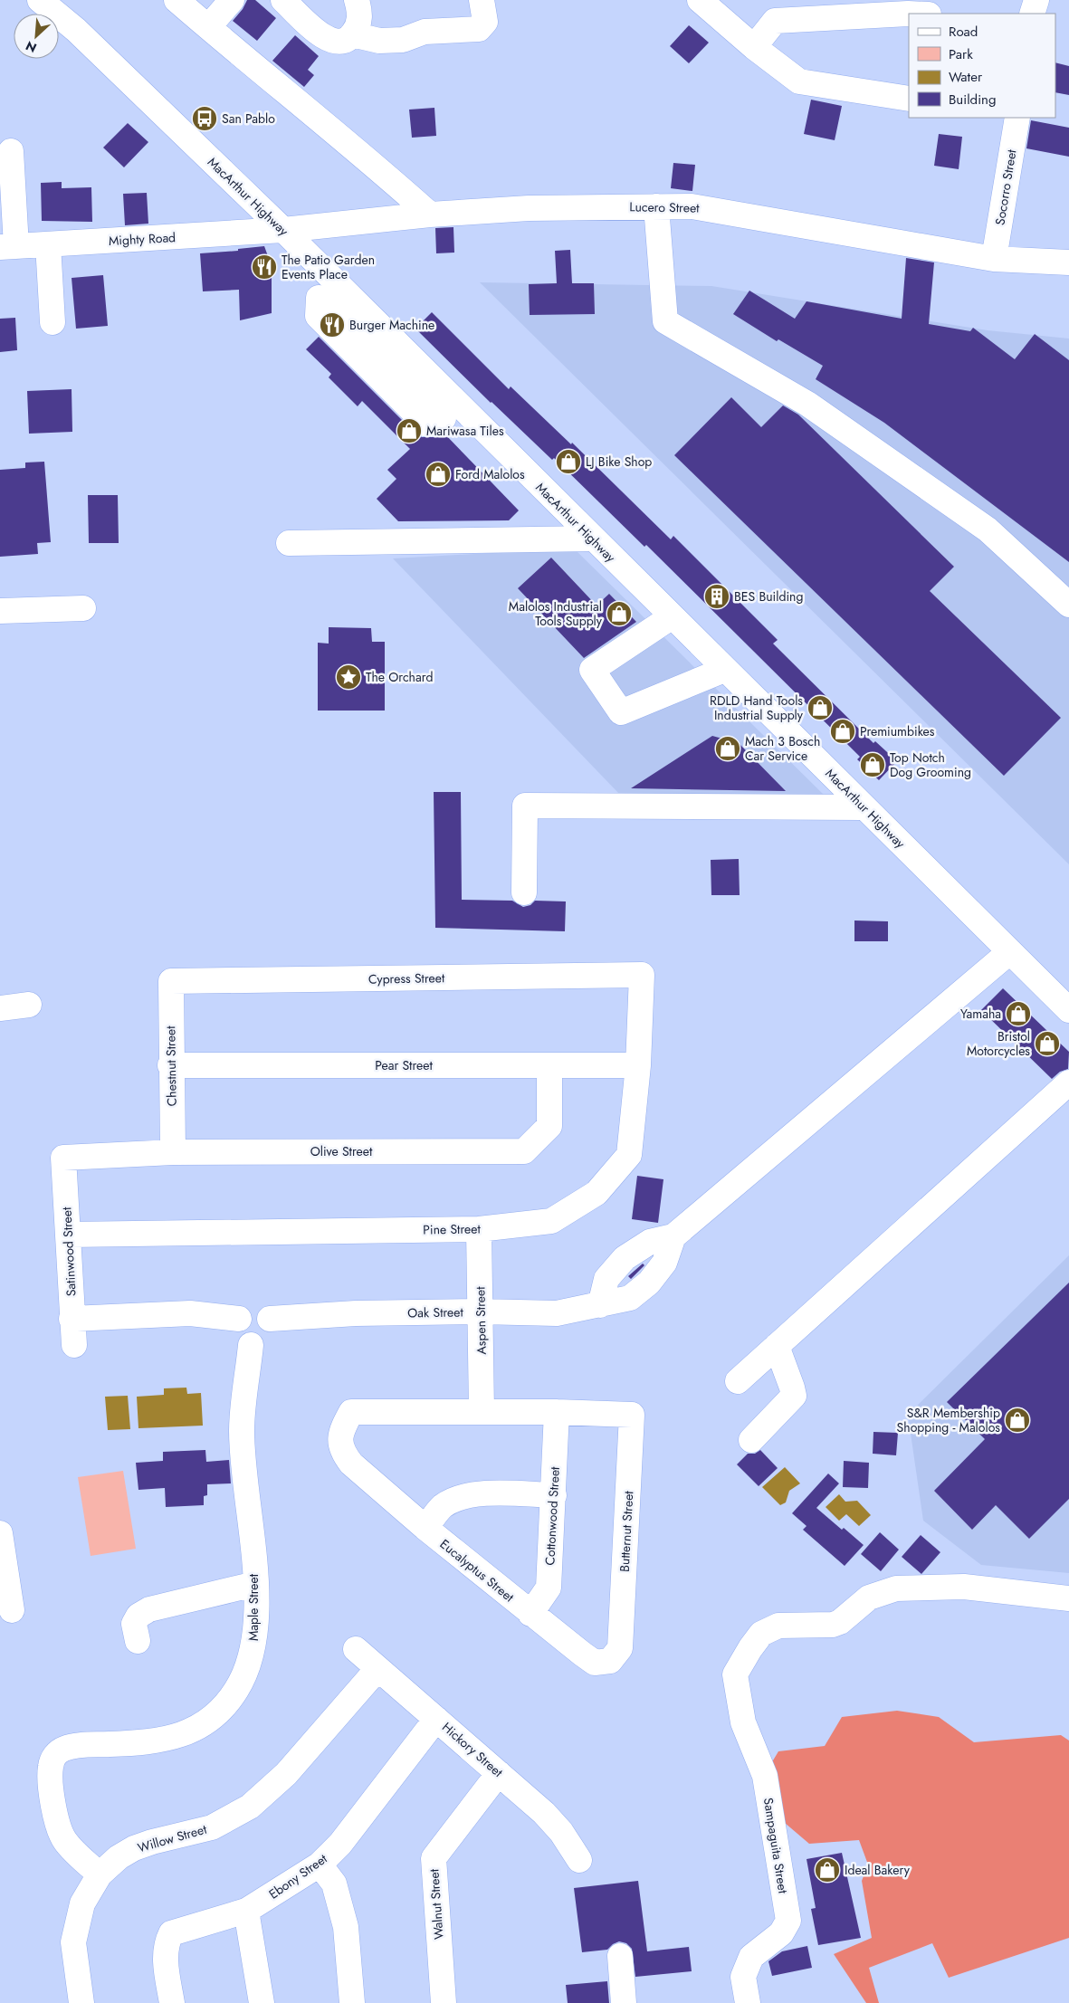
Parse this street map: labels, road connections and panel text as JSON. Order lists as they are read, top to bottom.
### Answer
{
  "streets": {
    "main road": [
      "Socorro Street",
      "MacArthur Highway",
      "Lucero Street",
      "Mighty Road",
      "Cypress Street",
      "Pear Street",
      "Chestnut Street",
      "Olive Street",
      "Pine Street",
      "Satinwood Street",
      "Oak Street",
      "Aspen Street",
      "Cottonwood Street",
      "Butternut Street",
      "Eucalyptus Street",
      "Maple Street",
      "Hickory Street",
      "Willow Street",
      "Sampaguita Street",
      "Ebony Street",
      "Walnut Street"
    ]
  },
  "crossings": [
    ["Socorro Street", "Lucero Street"],
    ["MacArthur Highway", "Lucero Street"],
    ["MacArthur Highway", "Mighty Road"],
    ["Lucero Street", "Mighty Road"],
    ["Cypress Street", "Chestnut Street"],
    ["Cypress Street", "Pine Street"],
    ["Pear Street", "Chestnut Street"],
    ["Pear Street", "Olive Street"],
    ["Pear Street", "Pine Street"],
    ["Chestnut Street", "Olive Street"],
    ["Olive Street", "Satinwood Street"],
    ["Pine Street", "Satinwood Street"],
    ["Pine Street", "Aspen Street"],
    ["Oak Street", "Aspen Street"],
    ["Oak Street", "Maple Street"],
    ["Aspen Street", "Eucalyptus Street"],
    ["Cottonwood Street", "Butternut Street"],
    ["Cottonwood Street", "Eucalyptus Street"],
    ["Butternut Street", "Eucalyptus Street"],
    ["Maple Street", "Willow Street"],
    ["Hickory Street", "Willow Street"],
    ["Hickory Street", "Ebony Street"],
    ["Hickory Street", "Walnut Street"]
  ],
  "places": {
    "bus stop": ["San Pablo"],
    "restaurant": ["The Patio Garden Events Place", "Burger Machine"],
    "shop": [
      "Mariwasa Tiles",
      "LJ Bike Shop",
      "Ford Malolos",
      "Malolos Industrial Tools Supply",
      "RDLD Hand Tools Industrial Supply",
      "Premiumbikes",
      "Mach 3 Bosch Car Service",
      "Top Notch Dog Grooming",
      "Yamaha",
      "Bristol Motorcycles",
      "S&R Membership Shopping - Malolos",
      "Ideal Bakery"
    ],
    "building": ["BES Building"],
    "place": ["The Orchard"]
  },
  "legend": [
    "Road",
    "Park",
    "Water",
    "Building"
  ],
  "north": "bottom left"
}
